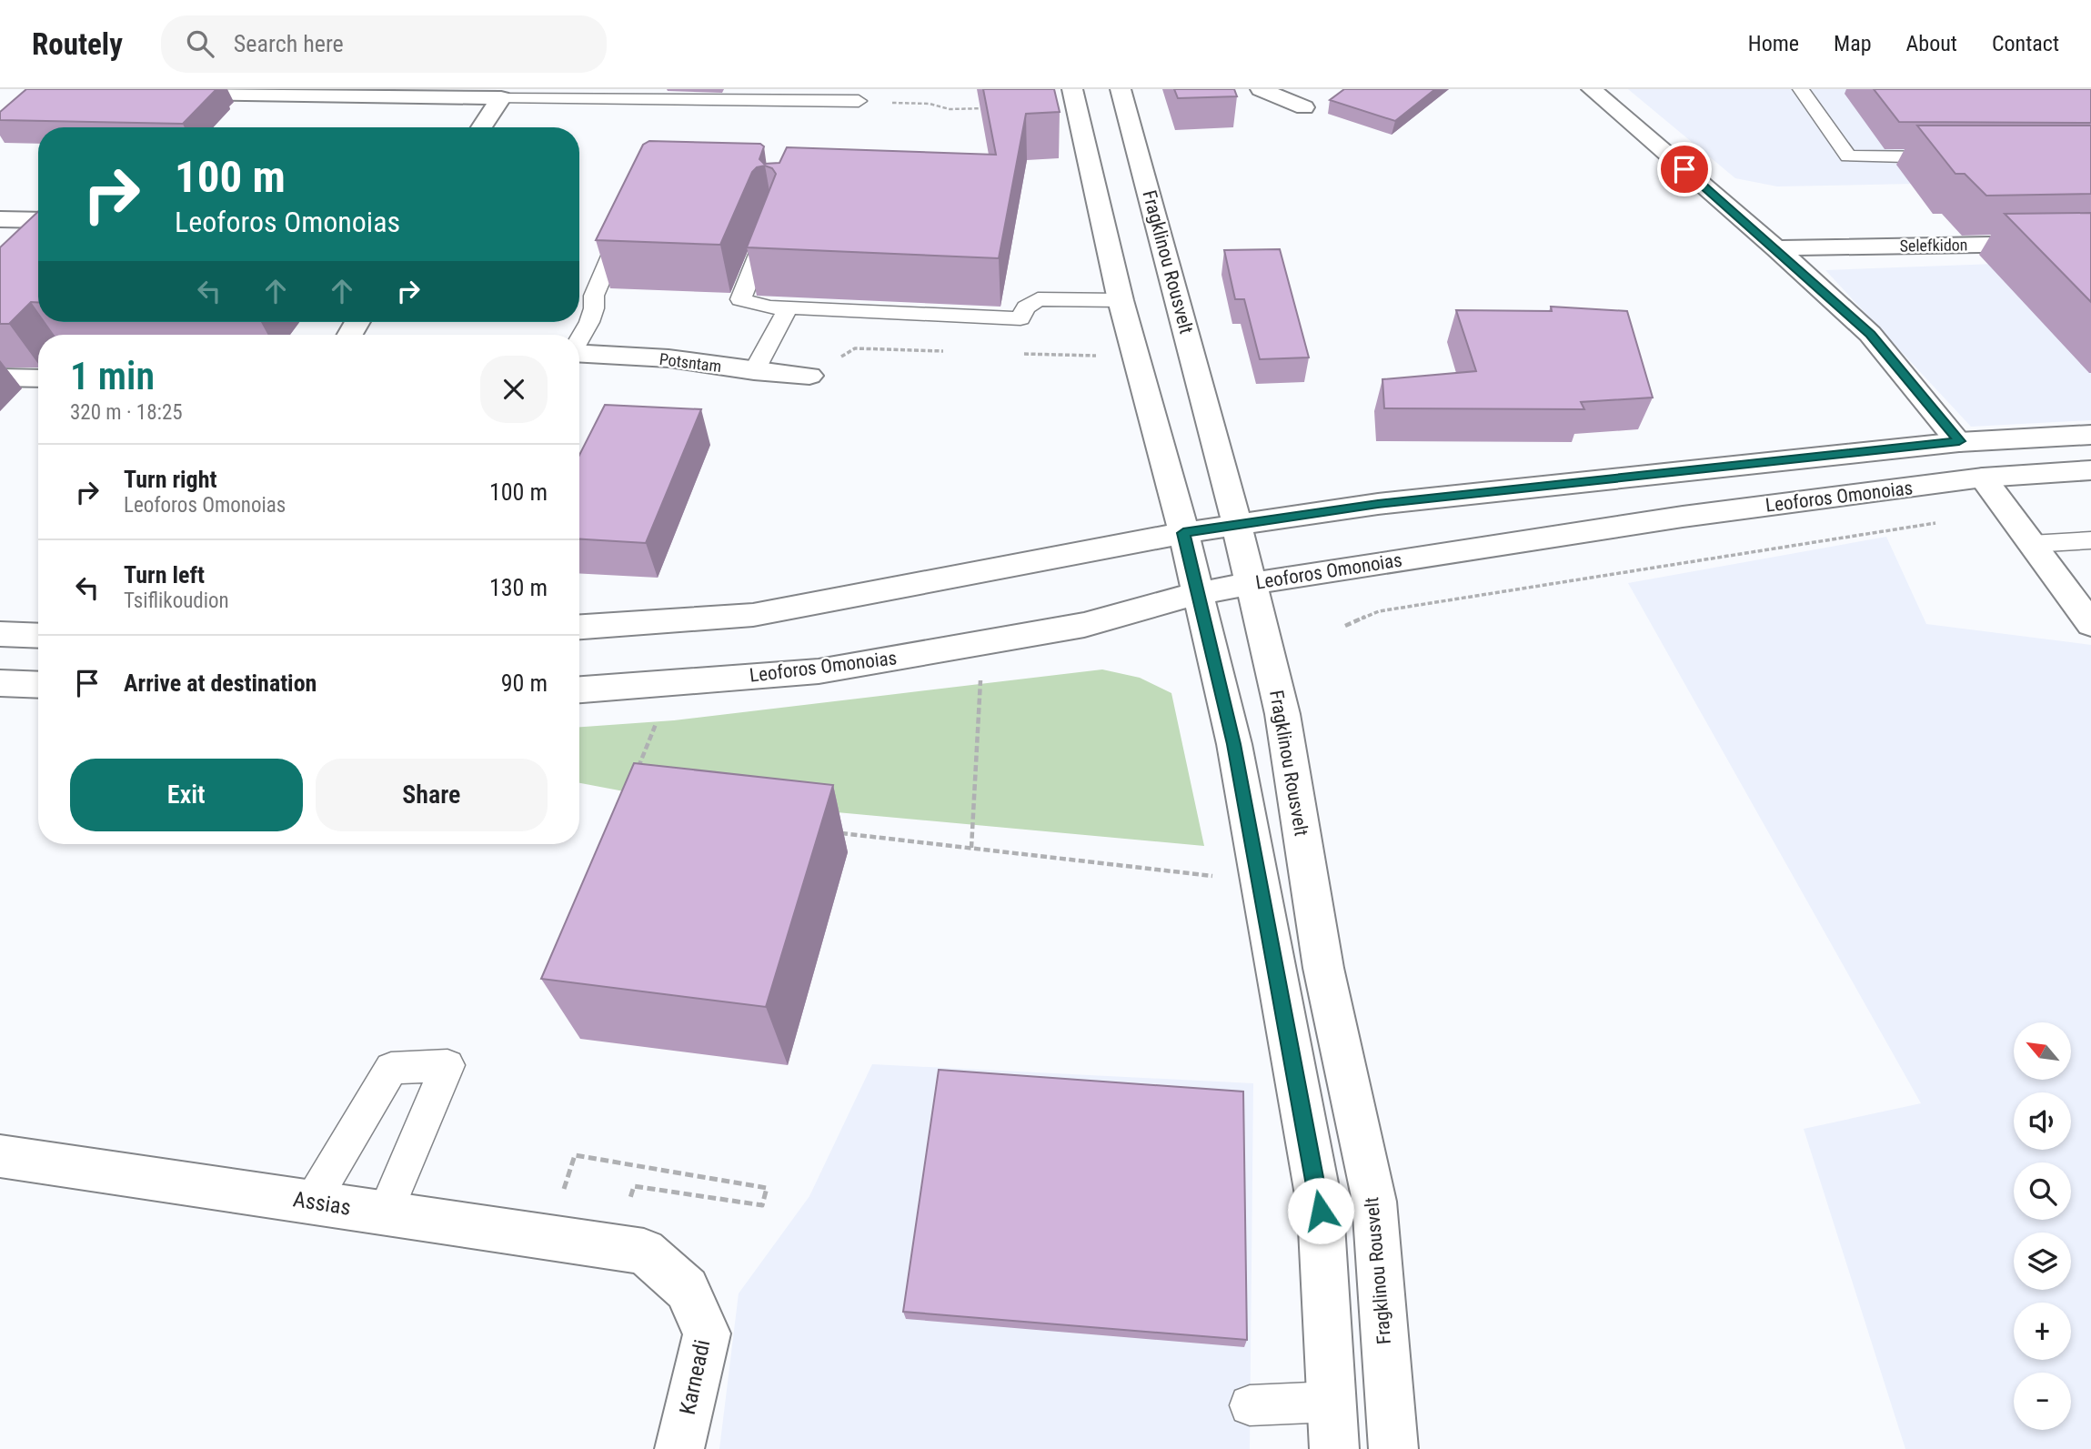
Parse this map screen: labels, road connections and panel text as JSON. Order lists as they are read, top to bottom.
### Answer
{
  "streets": {
    "main road": [
      "Selefkidon",
      "Fragklinou Rousvelt",
      "Potsntam",
      "Leoforos Omonoias",
      "Assias",
      "Karneadi"
    ]
  },
  "crossings": [
    ["Fragklinou Rousvelt", "Leoforos Omonoias"],
    ["Assias", "Karneadi"]
  ],
  "north": "top left",
  "page": {
    "header": "Routely",
    "search": "Search here",
    "nav": [
      "Home",
      "Map",
      "About",
      "Contact"
    ],
    "turn": ["100 m", "Leoforos Omonoias"],
    "heading": ["1 min", "320 m · 18:25"],
    "list": [
      {
        "name": "Turn right",
        "note": "Leoforos Omonoias",
        "value": "100 m"
      },
      {
        "name": "Turn left",
        "note": "Tsiflikoudion",
        "value": "130 m"
      },
      {
        "name": "Arrive at destination",
        "value": "90 m"
      }
    ],
    "buttons": ["Exit", "Share"],
    "map_buttons": ["+", "−"]
  }
}
